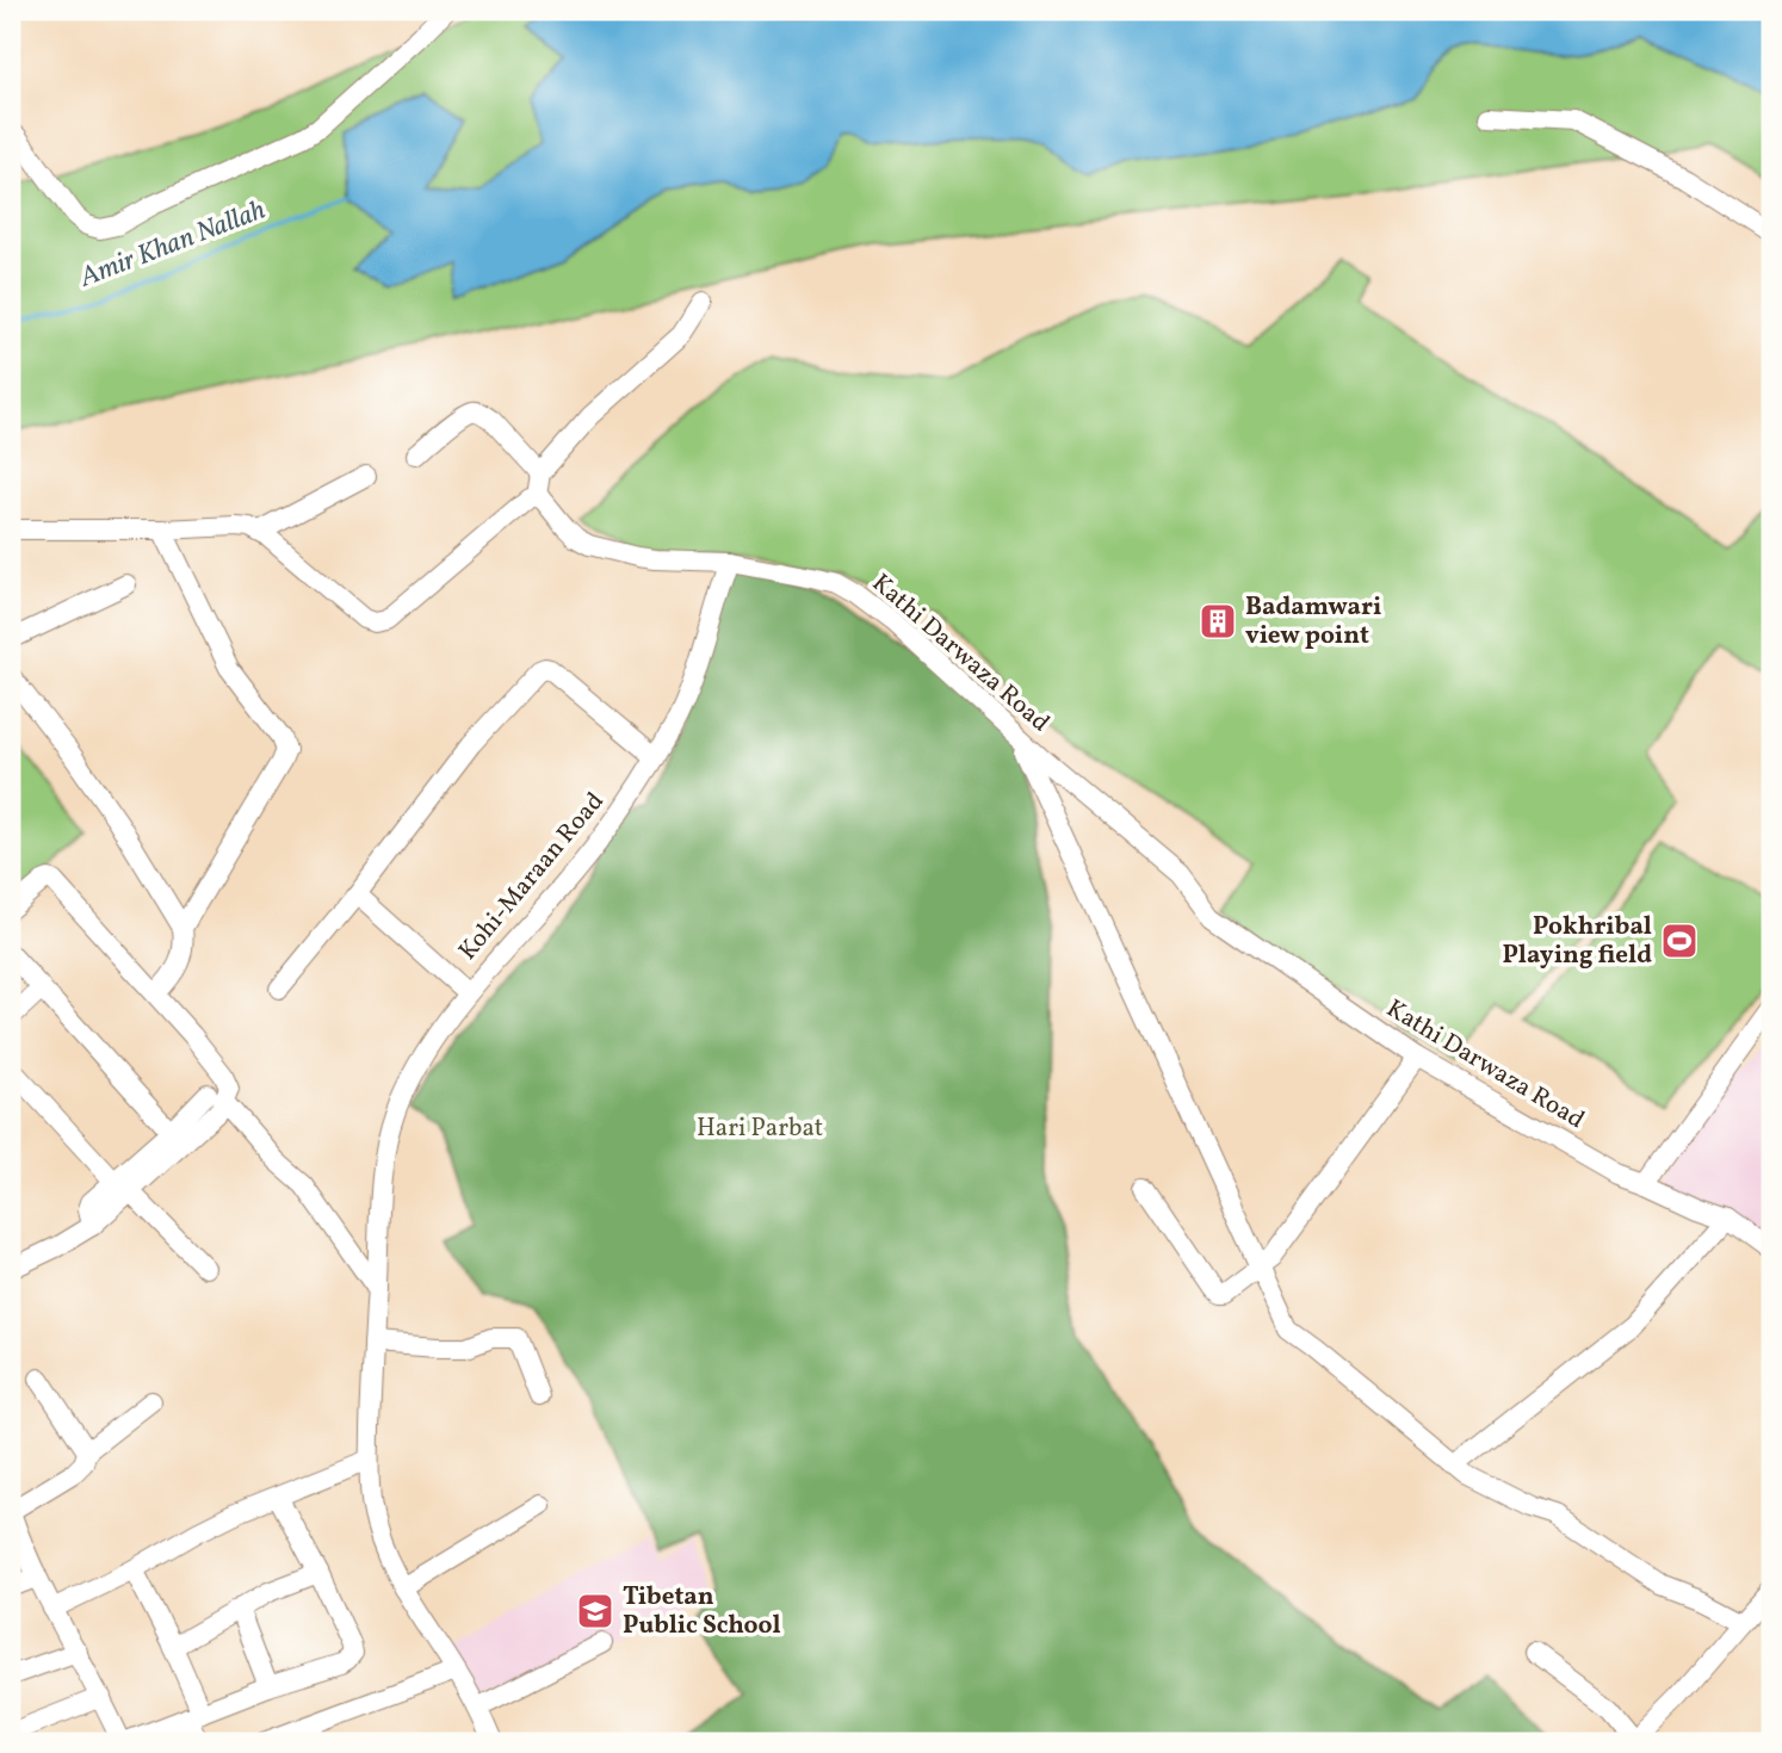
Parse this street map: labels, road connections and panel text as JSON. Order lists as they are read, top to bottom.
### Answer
{
  "streets": {
    "street": ["Kathi Darwaza Road", "Kohi-Maraan Road"]
  },
  "crossings": [
    ["Kathi Darwaza Road", "Kohi-Maraan Road"]
  ],
  "water": ["Amir Khan Nallah"],
  "parks": ["Hari Parbat"],
  "places": {
    "building": ["Badamwari view point"],
    "sports": ["Pokhribal Playing field"],
    "school or university": ["Tibetan Public School"]
  }
}
